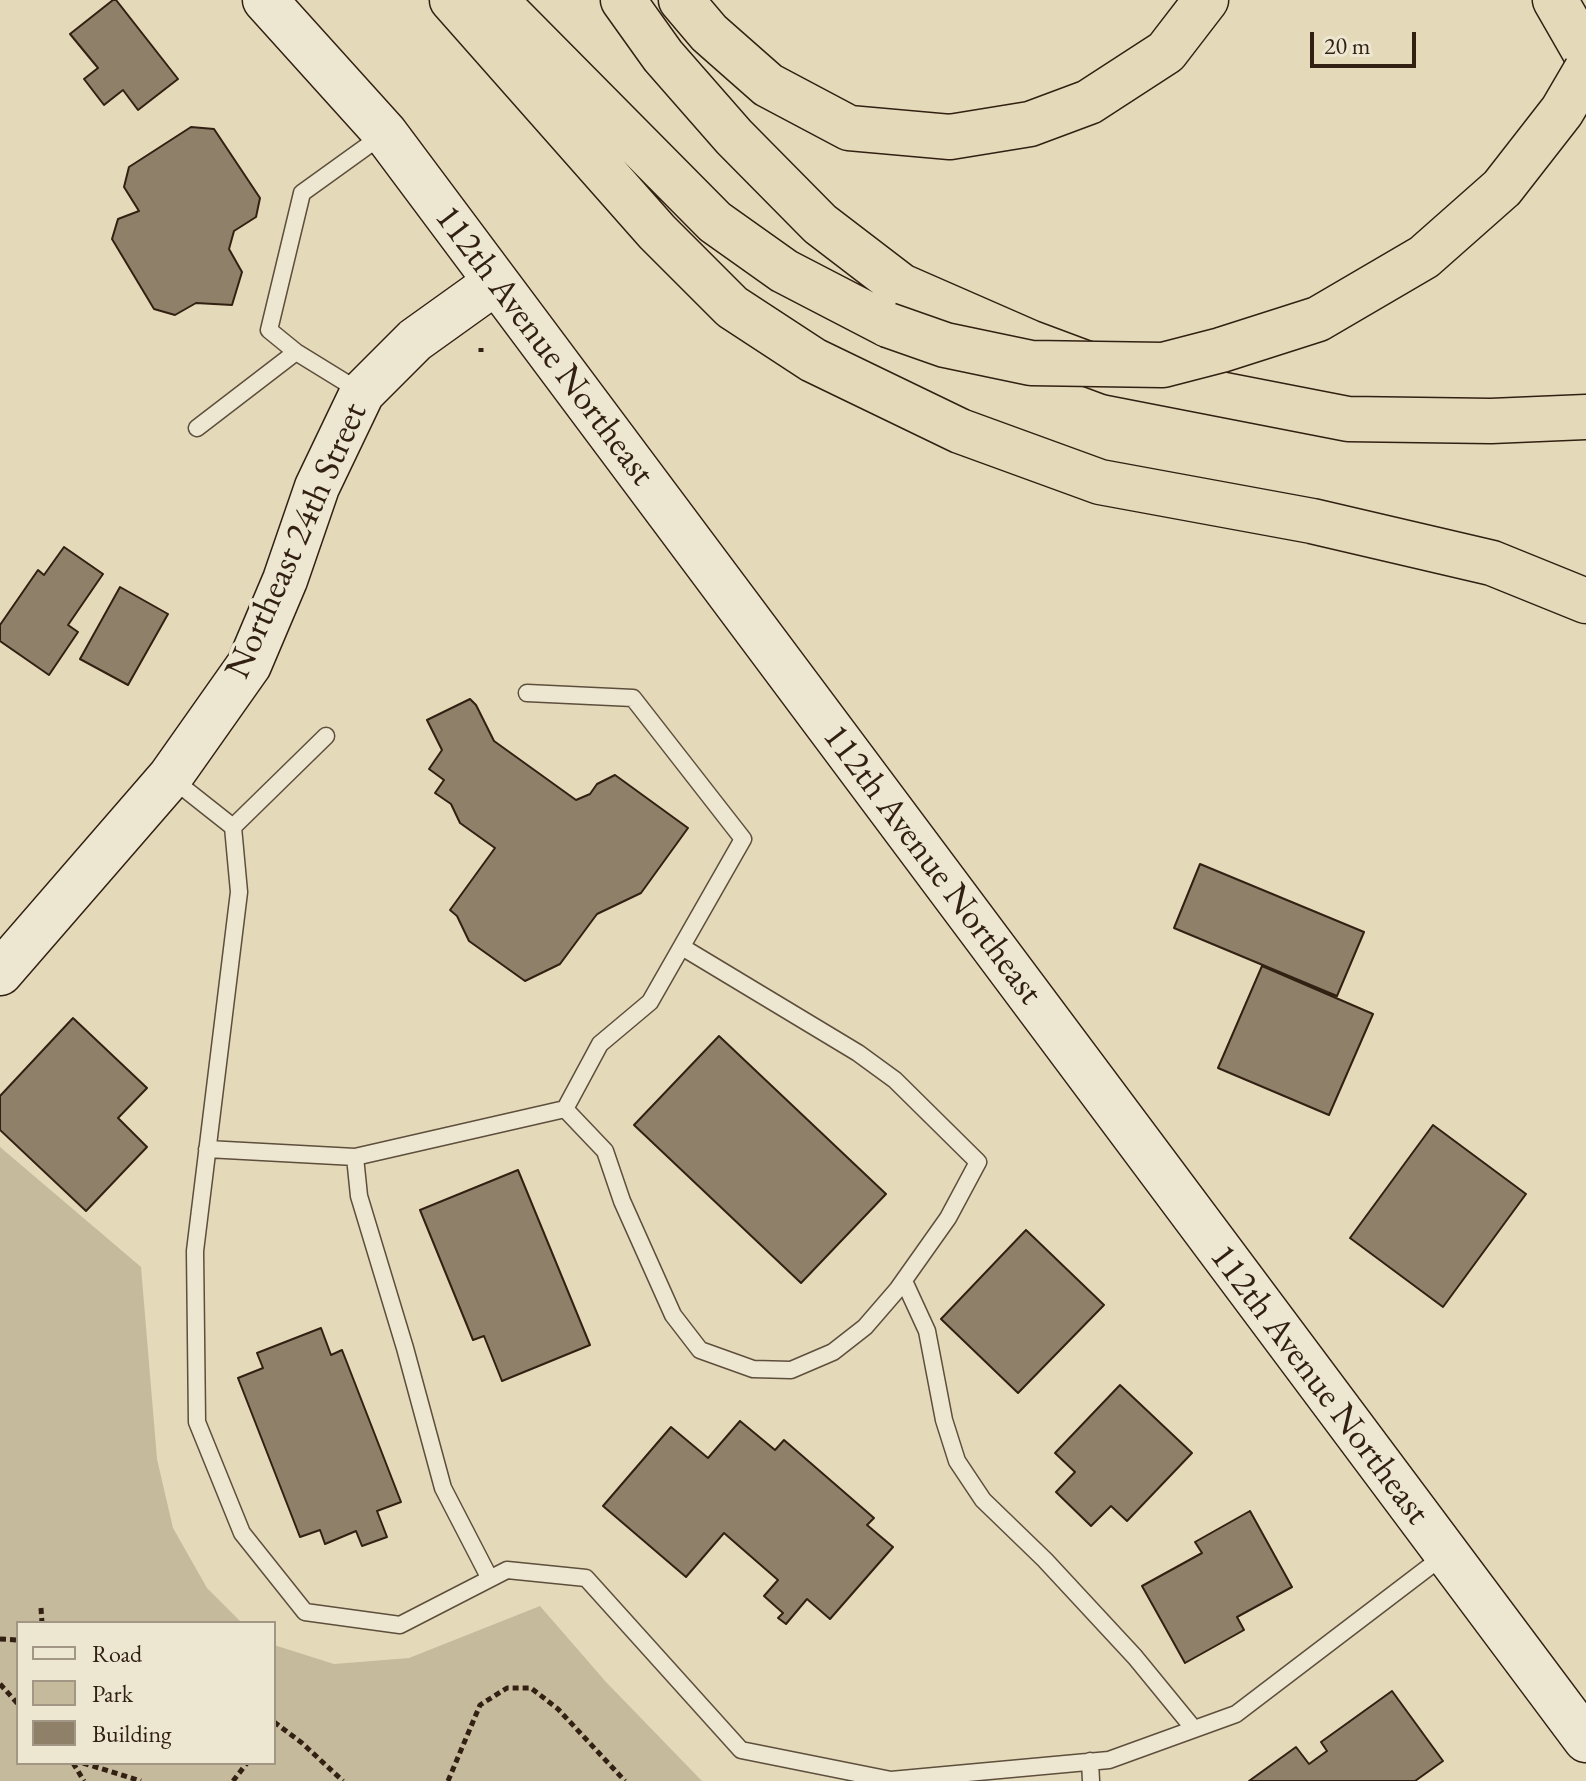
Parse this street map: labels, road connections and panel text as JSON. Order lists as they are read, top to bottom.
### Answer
{
  "streets": {
    "main road": ["112th Avenue Northeast", "Northeast 24th Street"]
  },
  "crossings": [
    ["112th Avenue Northeast", "Northeast 24th Street"]
  ],
  "legend": ["Road", "Park", "Building"],
  "scale_bar": "20 m"
}
